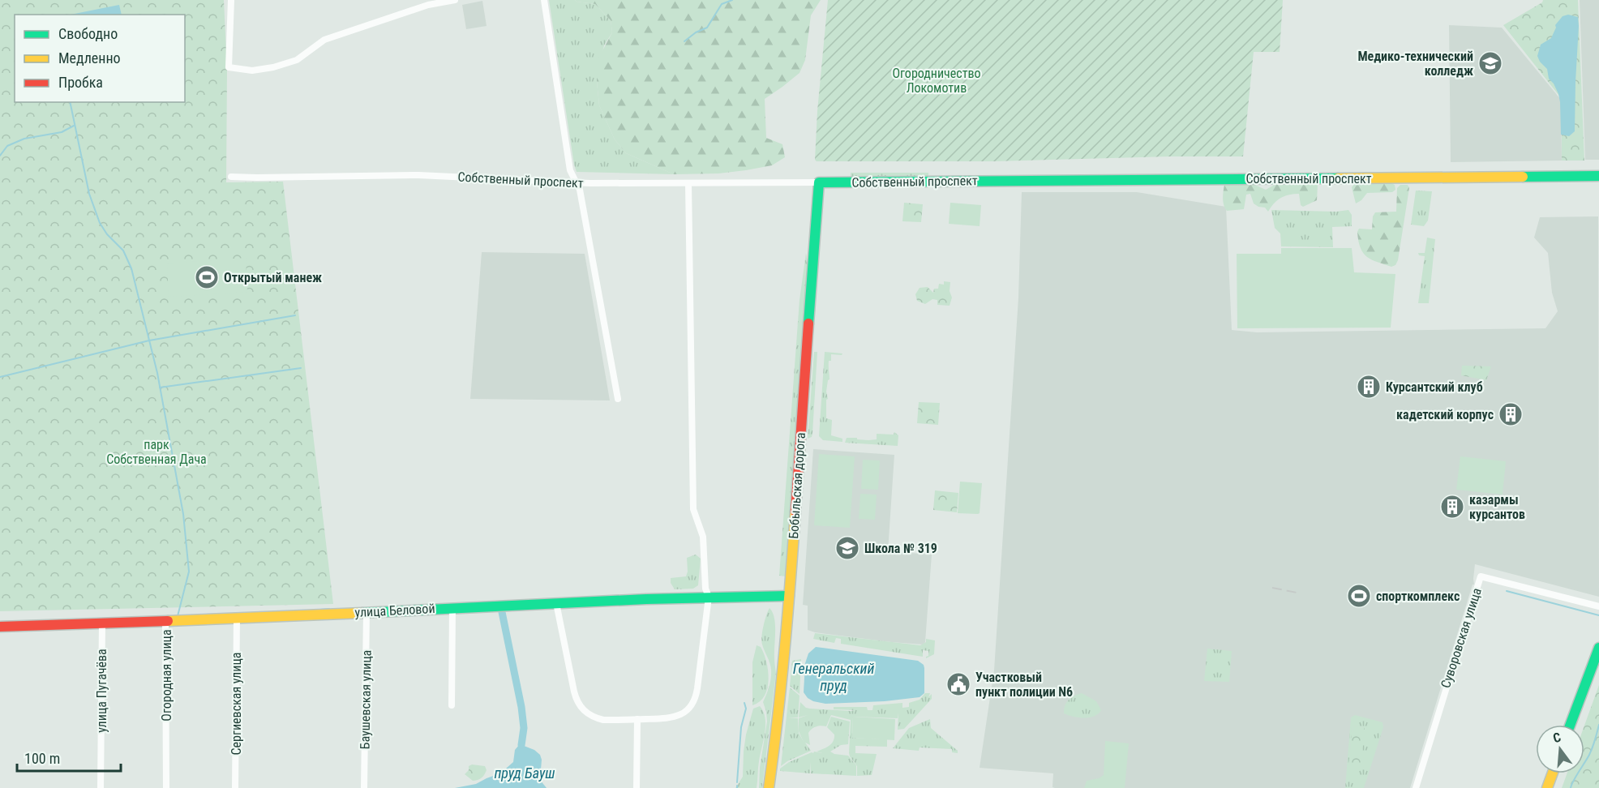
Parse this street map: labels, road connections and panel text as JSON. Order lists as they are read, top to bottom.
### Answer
{
  "streets": {
    "street": [
      "Собственный проспект",
      "Бобыльская дорога",
      "улица Беловой",
      "Суворовская улица",
      "Огородная улица",
      "улица Пугачёва",
      "Баушевская улица",
      "Сергиевская улица"
    ]
  },
  "crossings": [
    ["Собственный проспект", "Бобыльская дорога"],
    ["Бобыльская дорога", "улица Беловой"],
    ["улица Беловой", "Огородная улица"],
    ["улица Беловой", "улица Пугачёва"],
    ["улица Беловой", "Баушевская улица"],
    ["улица Беловой", "Сергиевская улица"]
  ],
  "water": ["Генеральский пруд", "пруд Бауш"],
  "parks": ["Огородничество Локомотив", "парк Собственная Дача"],
  "places": {
    "school or university": ["Медико-технический колледж", "Школа № 319"],
    "sports": ["Открытый манеж", "спорткомплекс"],
    "building": ["Курсантский клуб", "кадетский корпус", "казармы курсантов"],
    "public building": ["Участковый пункт полиции N6"]
  },
  "legend": ["Свободно", "Медленно", "Пробка"],
  "scale_bar": "100 m",
  "north": "top"
}
